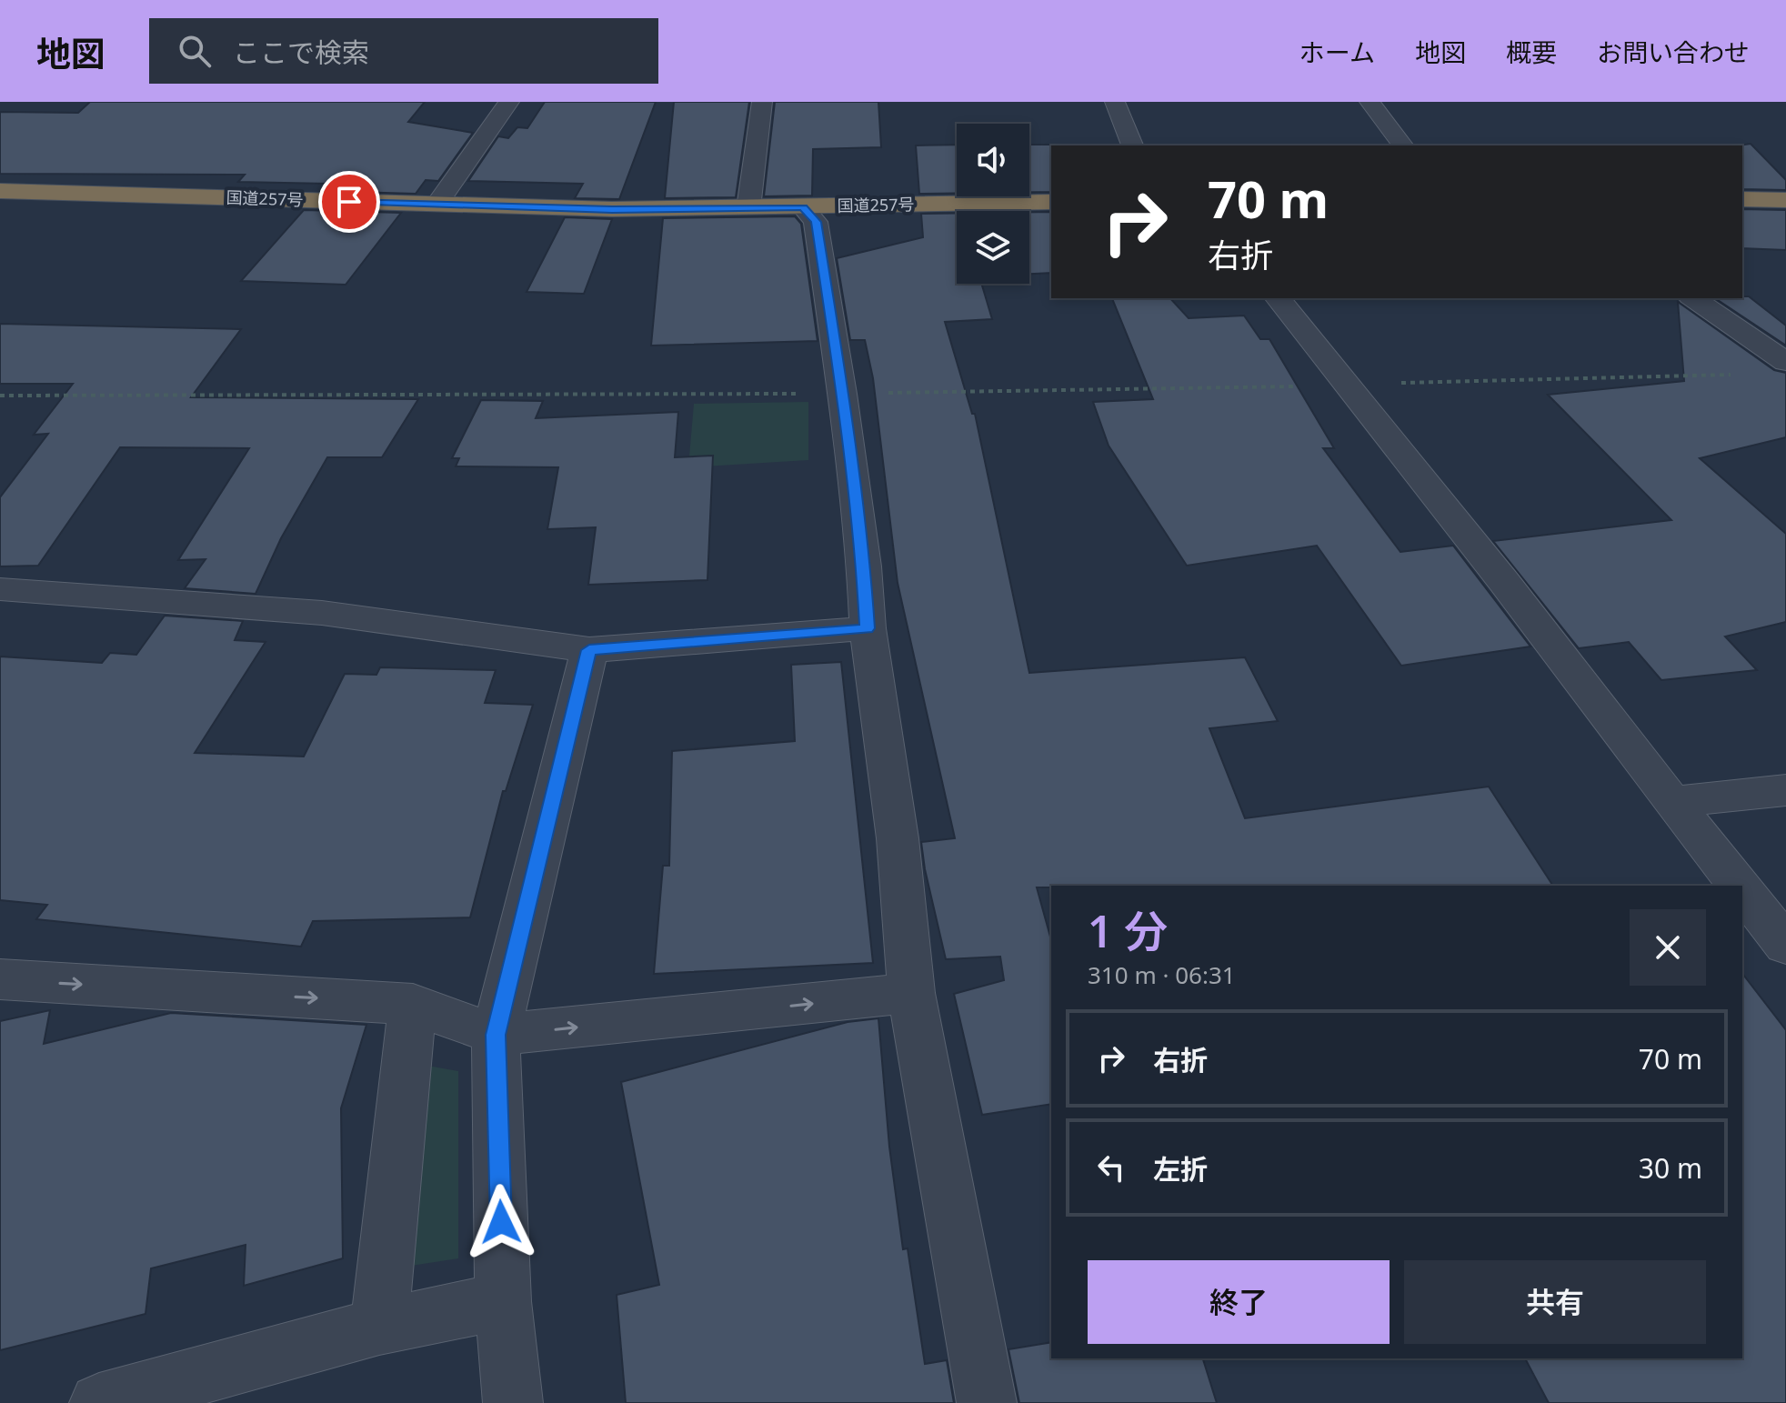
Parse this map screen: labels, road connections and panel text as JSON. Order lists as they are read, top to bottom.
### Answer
{
  "streets": {
    "highway": ["国道257号"]
  },
  "page": {
    "header": "地図",
    "search": "ここで検索",
    "nav": [
      "ホーム",
      "地図",
      "概要",
      "お問い合わせ"
    ],
    "turn": ["70 m", "右折"],
    "heading": ["1 分", "310 m · 06:31"],
    "list": [
      {
        "name": "右折",
        "value": "70 m"
      },
      {
        "name": "左折",
        "value": "30 m"
      }
    ],
    "buttons": ["終了", "共有"]
  }
}
